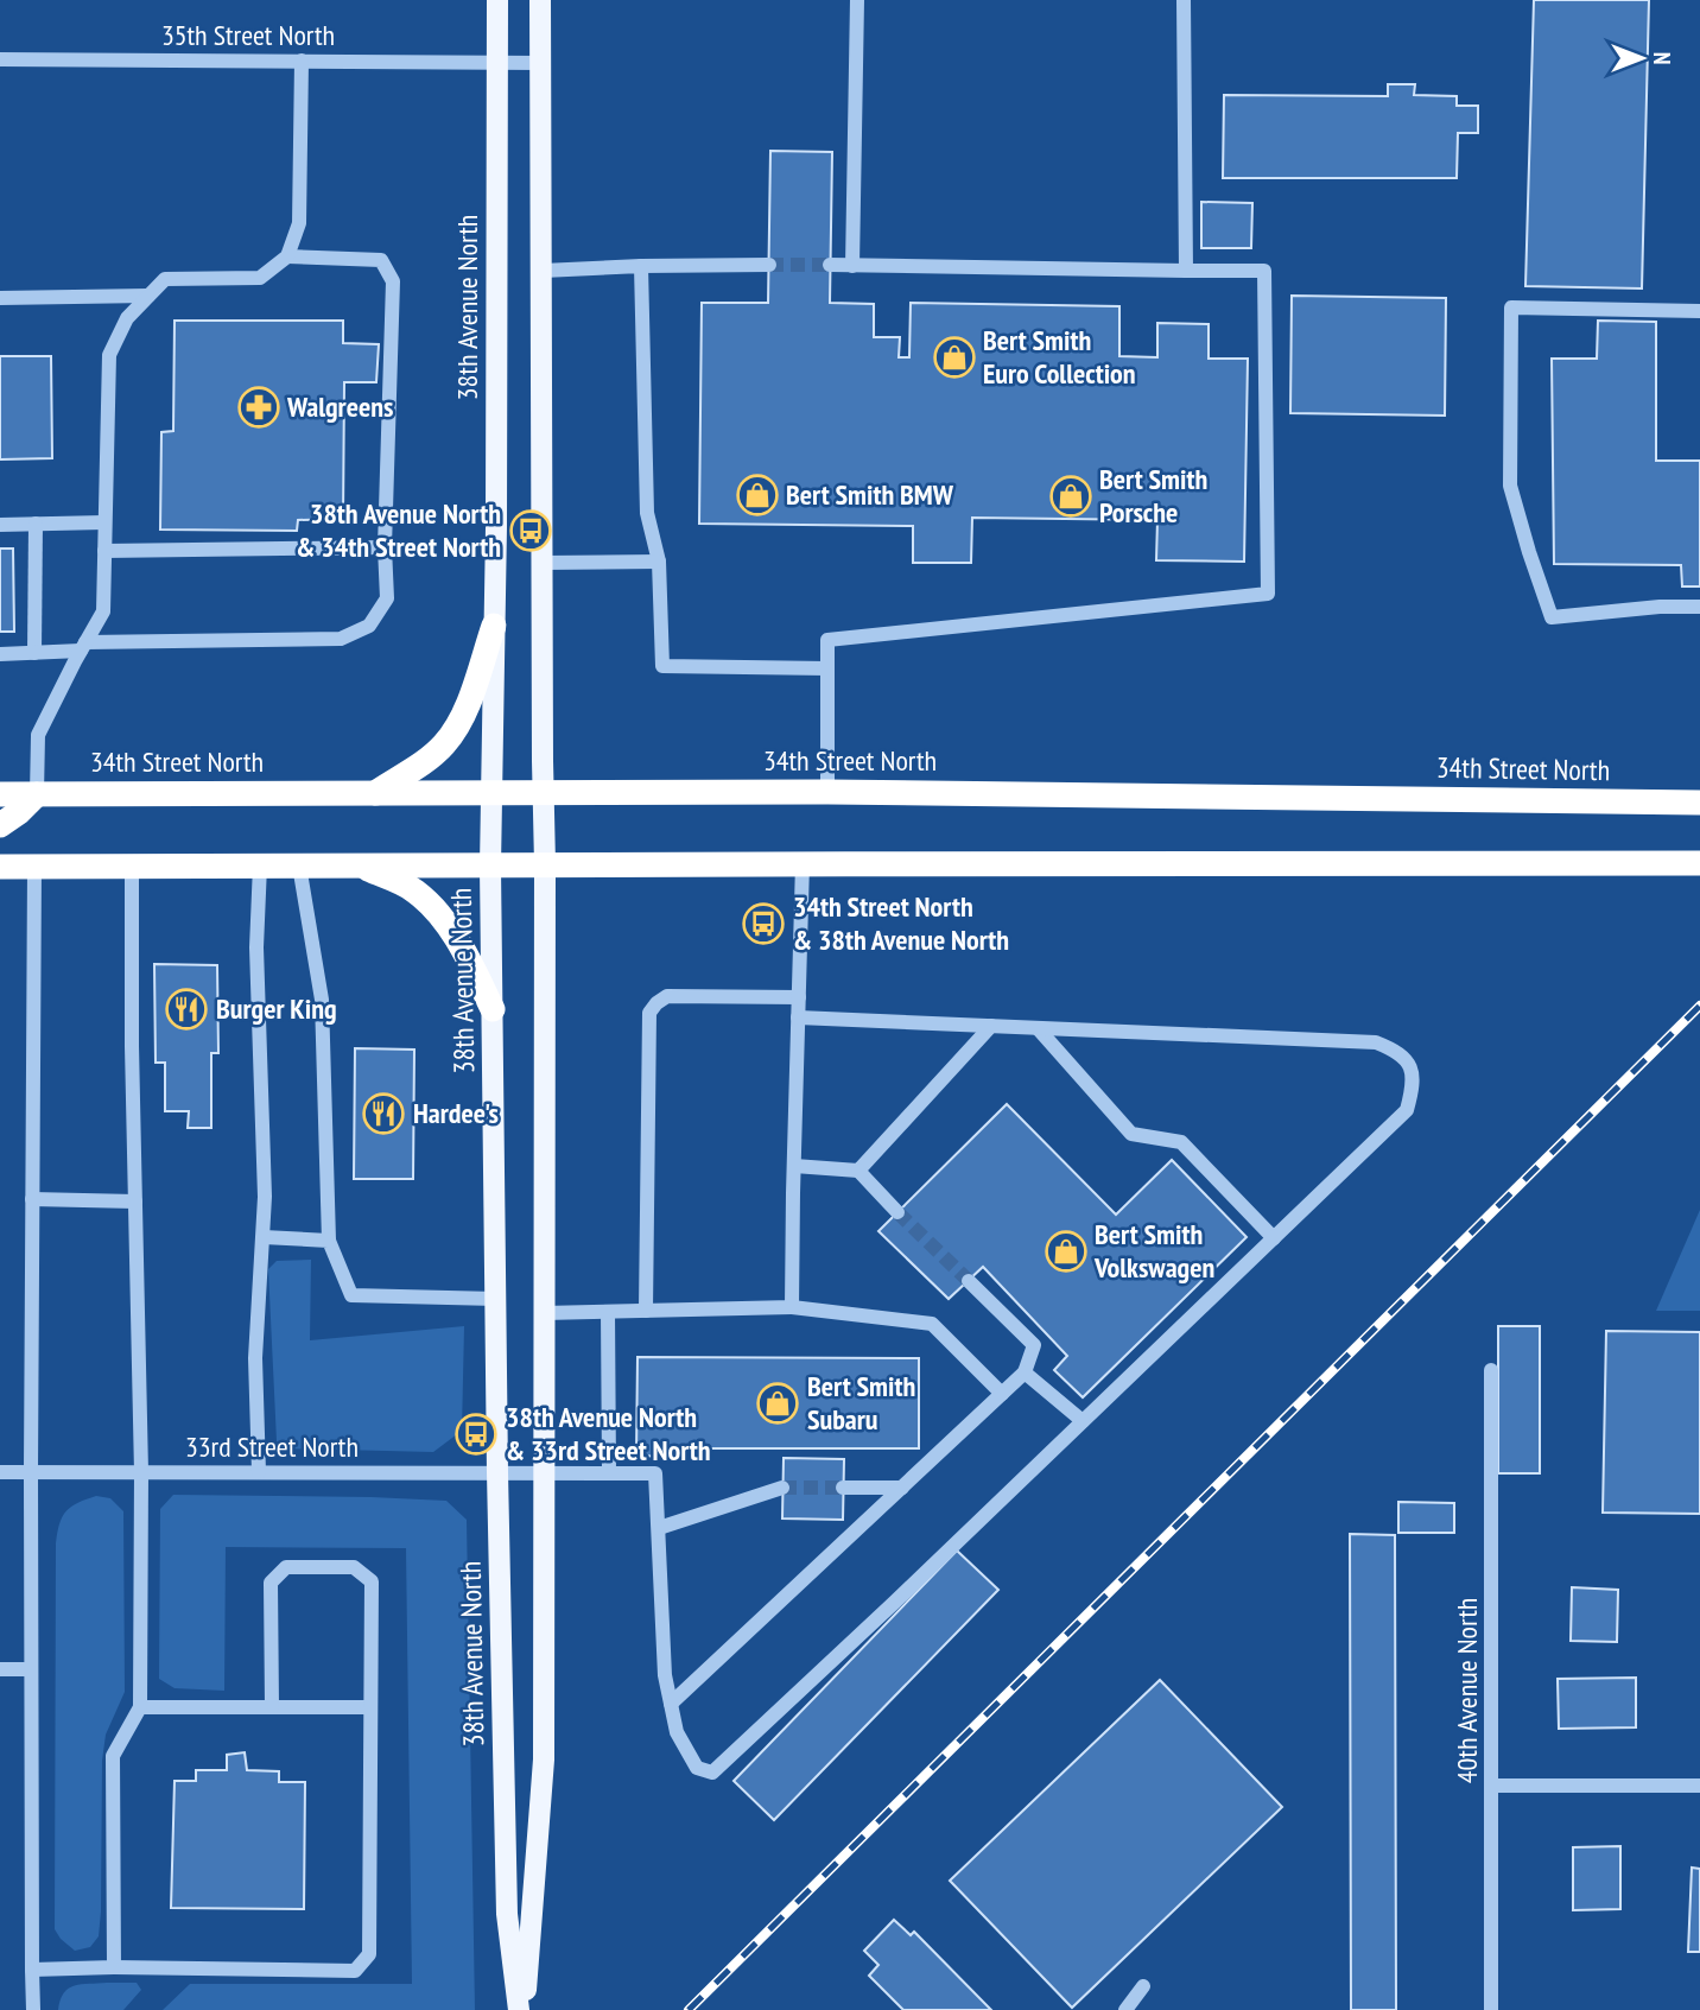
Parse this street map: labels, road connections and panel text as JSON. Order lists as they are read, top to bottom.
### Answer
{
  "streets": {
    "highway": ["34th Street North"],
    "main road": ["38th Avenue North"],
    "street": ["35th Street North", "33rd Street North", "40th Avenue North"]
  },
  "crossings": [
    ["35th Street North", "38th Avenue North"],
    ["38th Avenue North", "34th Street North"],
    ["38th Avenue North", "33rd Street North"]
  ],
  "places": {
    "shop": [
      "Bert Smith Euro Collection",
      "Bert Smith BMW",
      "Bert Smith Porsche",
      "Bert Smith Volkswagen",
      "Bert Smith Subaru"
    ],
    "pharmacy": ["Walgreens"],
    "bus stop": ["38th Avenue North & 34th Street North", "34th Street North & 38th Avenue North", "38th Avenue North & 33rd Street North"],
    "restaurant": ["Burger King", "Hardee's"]
  },
  "north": "right"
}
